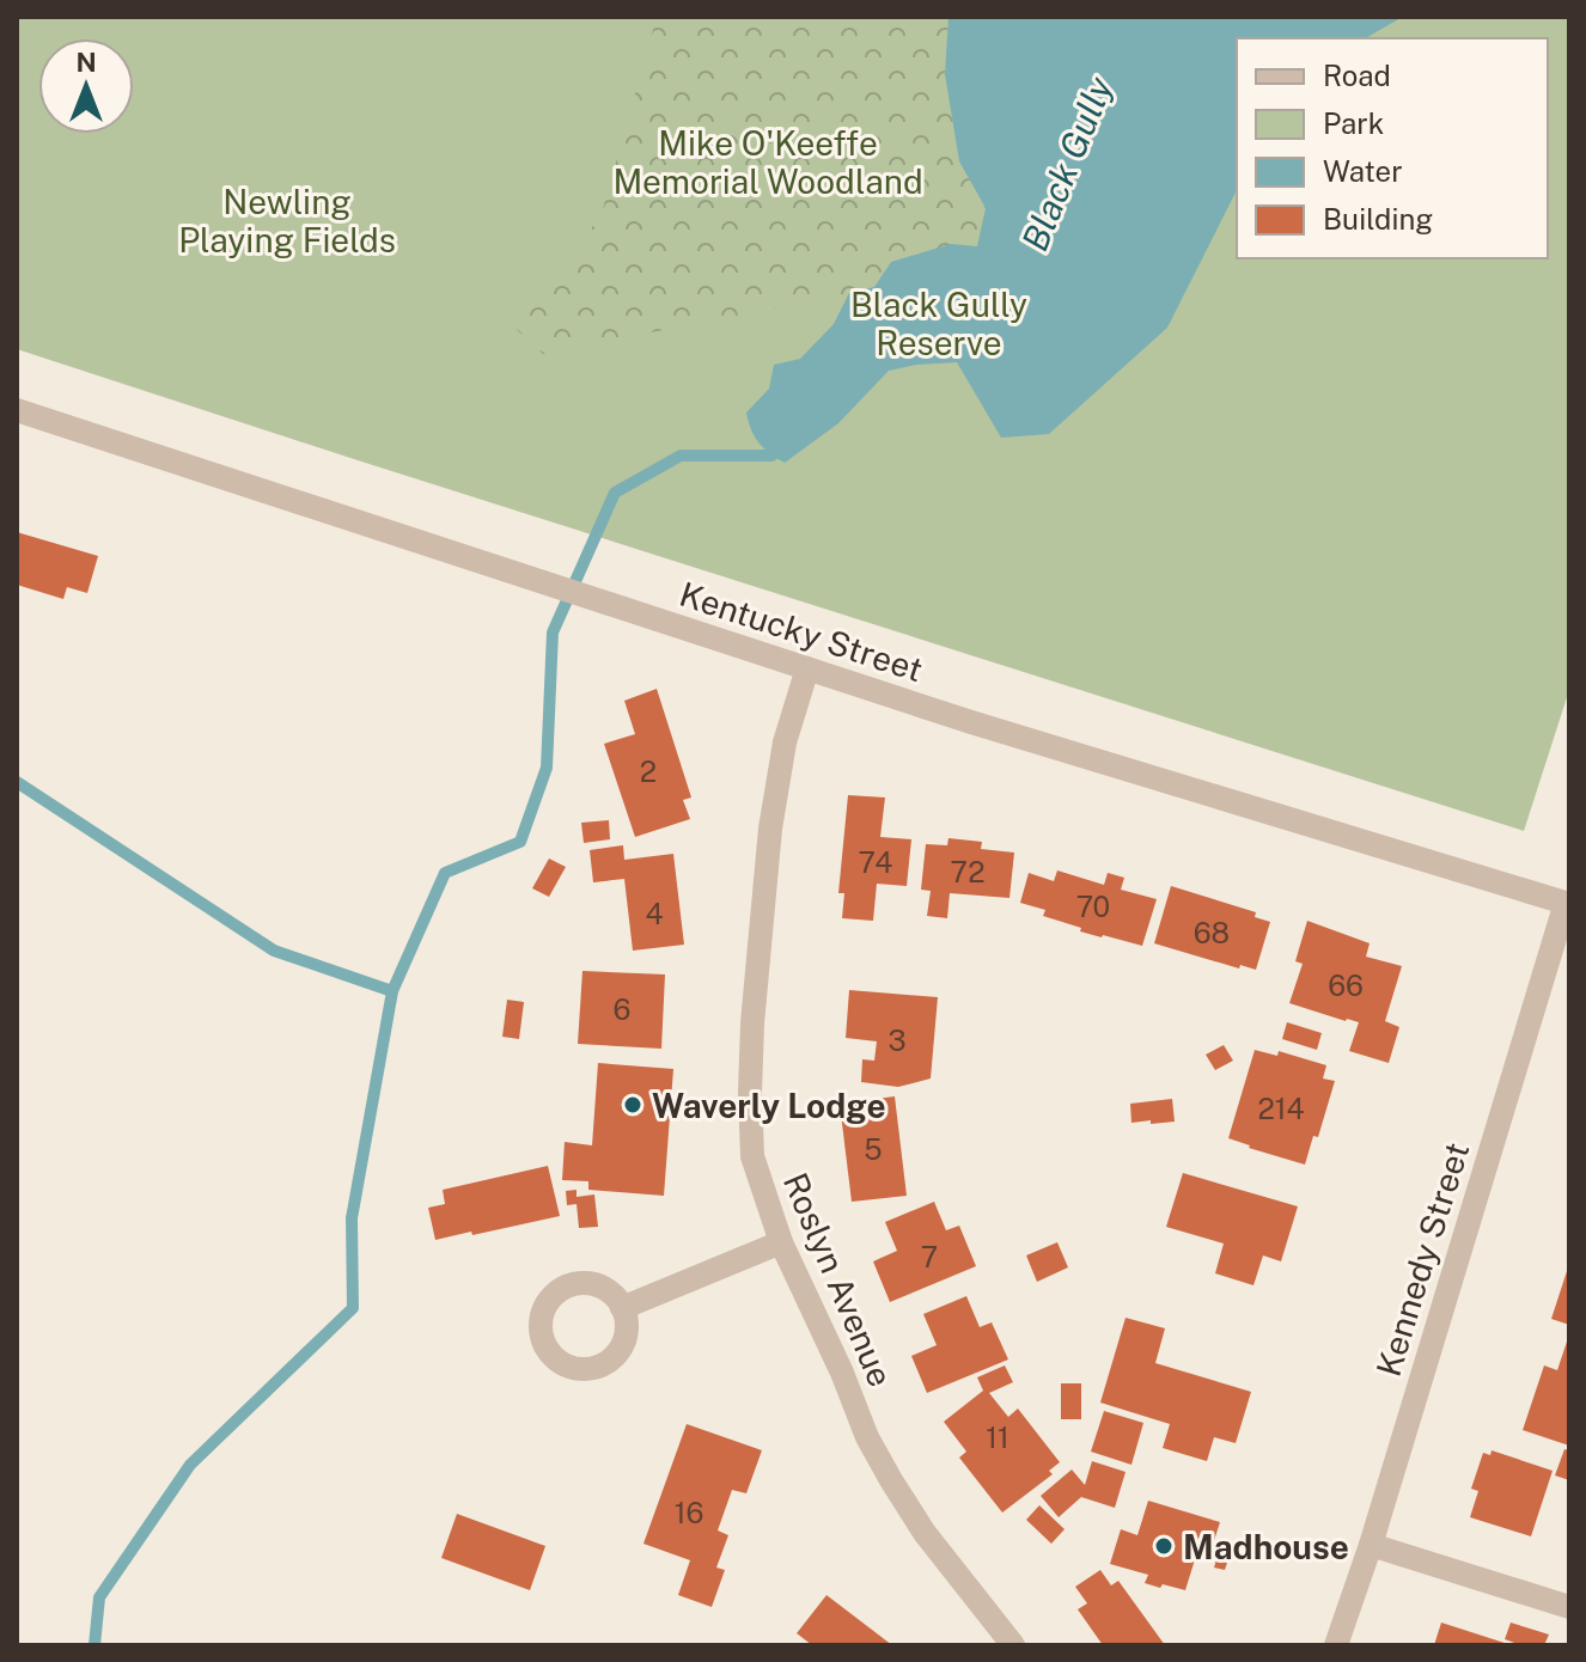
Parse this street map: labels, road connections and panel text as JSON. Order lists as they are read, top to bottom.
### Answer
{
  "streets": {
    "street": ["Kentucky Street", "Kennedy Street", "Roslyn Avenue"]
  },
  "crossings": [
    ["Kentucky Street", "Kennedy Street"],
    ["Kentucky Street", "Roslyn Avenue"]
  ],
  "water": ["Black Gully"],
  "parks": ["Mike O'Keeffe Memorial Woodland", "Newling Playing Fields", "Black Gully Reserve"],
  "places": ["Waverly Lodge", "Madhouse"],
  "house_numbers": [
    "2",
    "74",
    "72",
    "70",
    "4",
    "68",
    "66",
    "6",
    "3",
    "214",
    "5",
    "7",
    "11",
    "16"
  ],
  "legend": [
    "Road",
    "Park",
    "Water",
    "Building"
  ],
  "north": "top"
}
